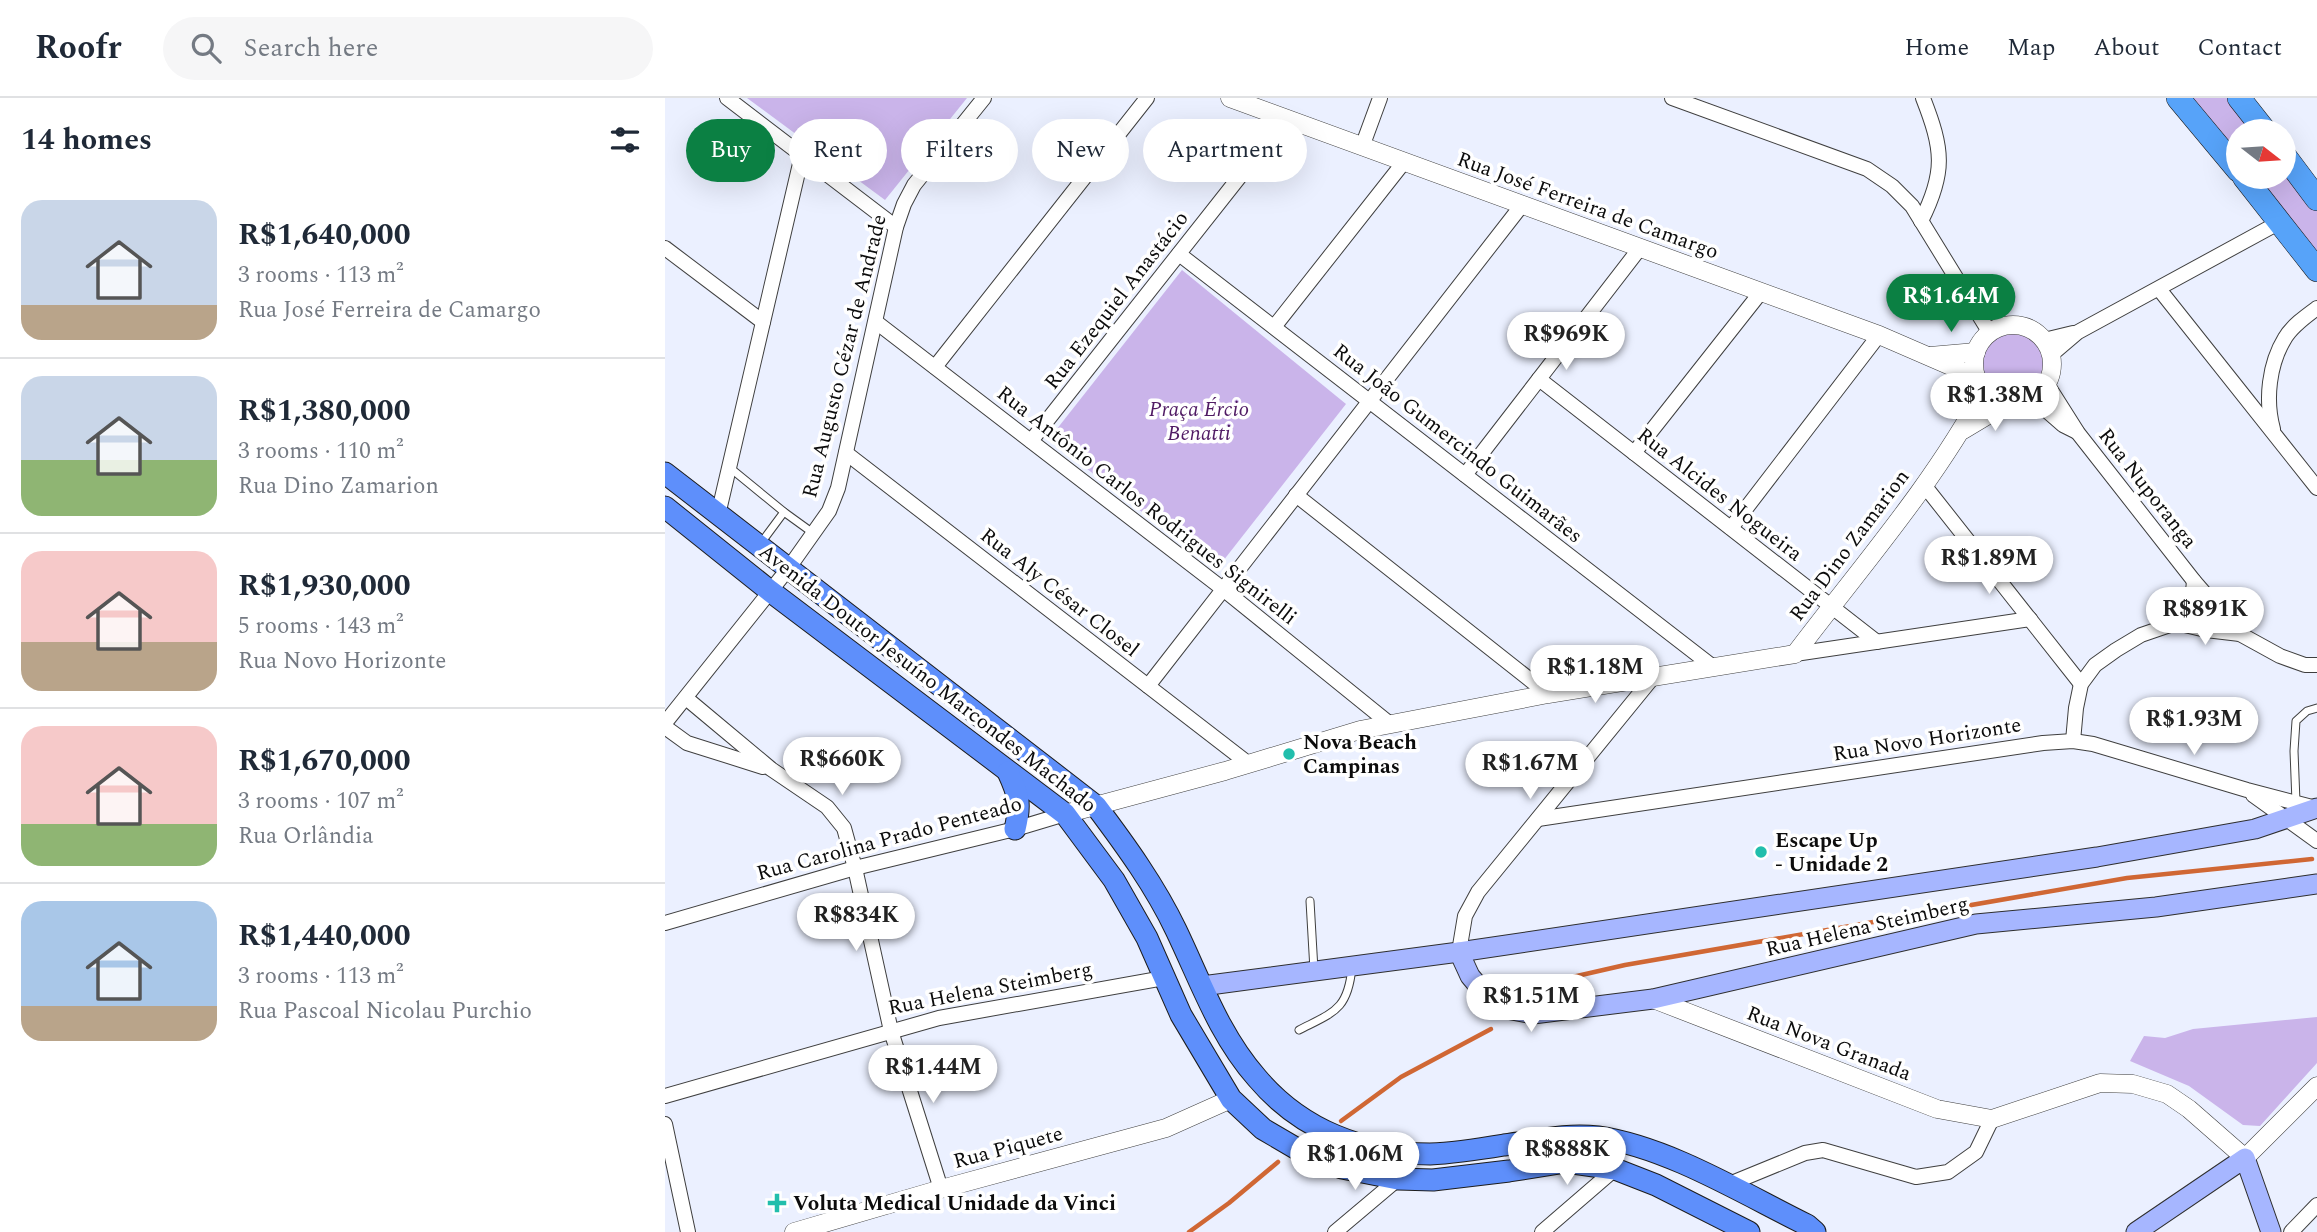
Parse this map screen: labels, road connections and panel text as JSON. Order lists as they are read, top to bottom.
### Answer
{
  "streets": {
    "main road": ["Avenida Doutor Jesuíno Marcondes Machado", "Rua Helena Steimberg"],
    "street": [
      "Rua José Ferreira de Camargo",
      "Rua Ezequiel Anastácio",
      "Rua Augusto Cézar de Andrade",
      "Rua João Gumercindo Guimarães",
      "Rua Nuporanga",
      "Rua Alcides Nogueira",
      "Rua Antônio Carlos Rodrigues Signirelli",
      "Rua Dino Zamarion",
      "Rua Aly César Closel",
      "Rua Novo Horizonte",
      "Rua Carolina Prado Penteado",
      "Rua Nova Granada",
      "Rua Piquete"
    ]
  },
  "crossings": [
    ["Rua José Ferreira de Camargo", "Rua Ezequiel Anastácio"],
    ["Rua José Ferreira de Camargo", "Rua Nuporanga"],
    ["Rua José Ferreira de Camargo", "Rua Dino Zamarion"],
    ["Rua Ezequiel Anastácio", "Rua João Gumercindo Guimarães"],
    ["Rua Ezequiel Anastácio", "Rua Antônio Carlos Rodrigues Signirelli"],
    ["Rua Augusto Cézar de Andrade", "Rua Antônio Carlos Rodrigues Signirelli"],
    ["Rua Augusto Cézar de Andrade", "Rua Aly César Closel"],
    ["Rua Augusto Cézar de Andrade", "Avenida Doutor Jesuíno Marcondes Machado"],
    ["Rua João Gumercindo Guimarães", "Rua Carolina Prado Penteado"],
    ["Rua Nuporanga", "Rua Dino Zamarion"],
    ["Rua Alcides Nogueira", "Rua Dino Zamarion"],
    ["Rua Alcides Nogueira", "Rua Carolina Prado Penteado"],
    ["Rua Antônio Carlos Rodrigues Signirelli", "Rua Carolina Prado Penteado"],
    ["Rua Dino Zamarion", "Rua Carolina Prado Penteado"],
    ["Rua Aly César Closel", "Rua Carolina Prado Penteado"],
    ["Avenida Doutor Jesuíno Marcondes Machado", "Rua Carolina Prado Penteado"],
    ["Avenida Doutor Jesuíno Marcondes Machado", "Rua Helena Steimberg"],
    ["Avenida Doutor Jesuíno Marcondes Machado", "Rua Piquete"],
    ["Rua Novo Horizonte", "Rua Helena Steimberg"],
    ["Rua Helena Steimberg", "Rua Nova Granada"]
  ],
  "parks": ["Praça Ércio Benatti"],
  "places": {
    "other": ["Nova Beach Campinas", "Escape Up - Unidade 2"],
    "health": ["Voluta Medical Unidade da Vinci"]
  },
  "north": "right",
  "page": {
    "header": "Roofr",
    "search": "Search here",
    "nav": [
      "Home",
      "Map",
      "About",
      "Contact"
    ],
    "heading": "14 homes",
    "chip": [
      "Buy",
      "Rent",
      "Filters",
      "New",
      "Apartment"
    ],
    "list": [
      {
        "name": "R$1,640,000",
        "note": "3 rooms · 113 m² · Rua José Ferreira de Camargo"
      },
      {
        "name": "R$1,380,000",
        "note": "3 rooms · 110 m² · Rua Dino Zamarion"
      },
      {
        "name": "R$1,930,000",
        "note": "5 rooms · 143 m² · Rua Novo Horizonte"
      },
      {
        "name": "R$1,670,000",
        "note": "3 rooms · 107 m² · Rua Orlândia"
      },
      {
        "name": "R$1,440,000",
        "note": "3 rooms · 113 m² · Rua Pascoal Nicolau Purchio"
      }
    ],
    "price": [
      "R$1.64M",
      "R$969K",
      "R$1.38M",
      "R$1.89M",
      "R$891K",
      "R$1.18M",
      "R$1.93M",
      "R$660K",
      "R$1.67M",
      "R$834K",
      "R$1.51M",
      "R$1.44M",
      "R$888K",
      "R$1.06M"
    ]
  }
}
